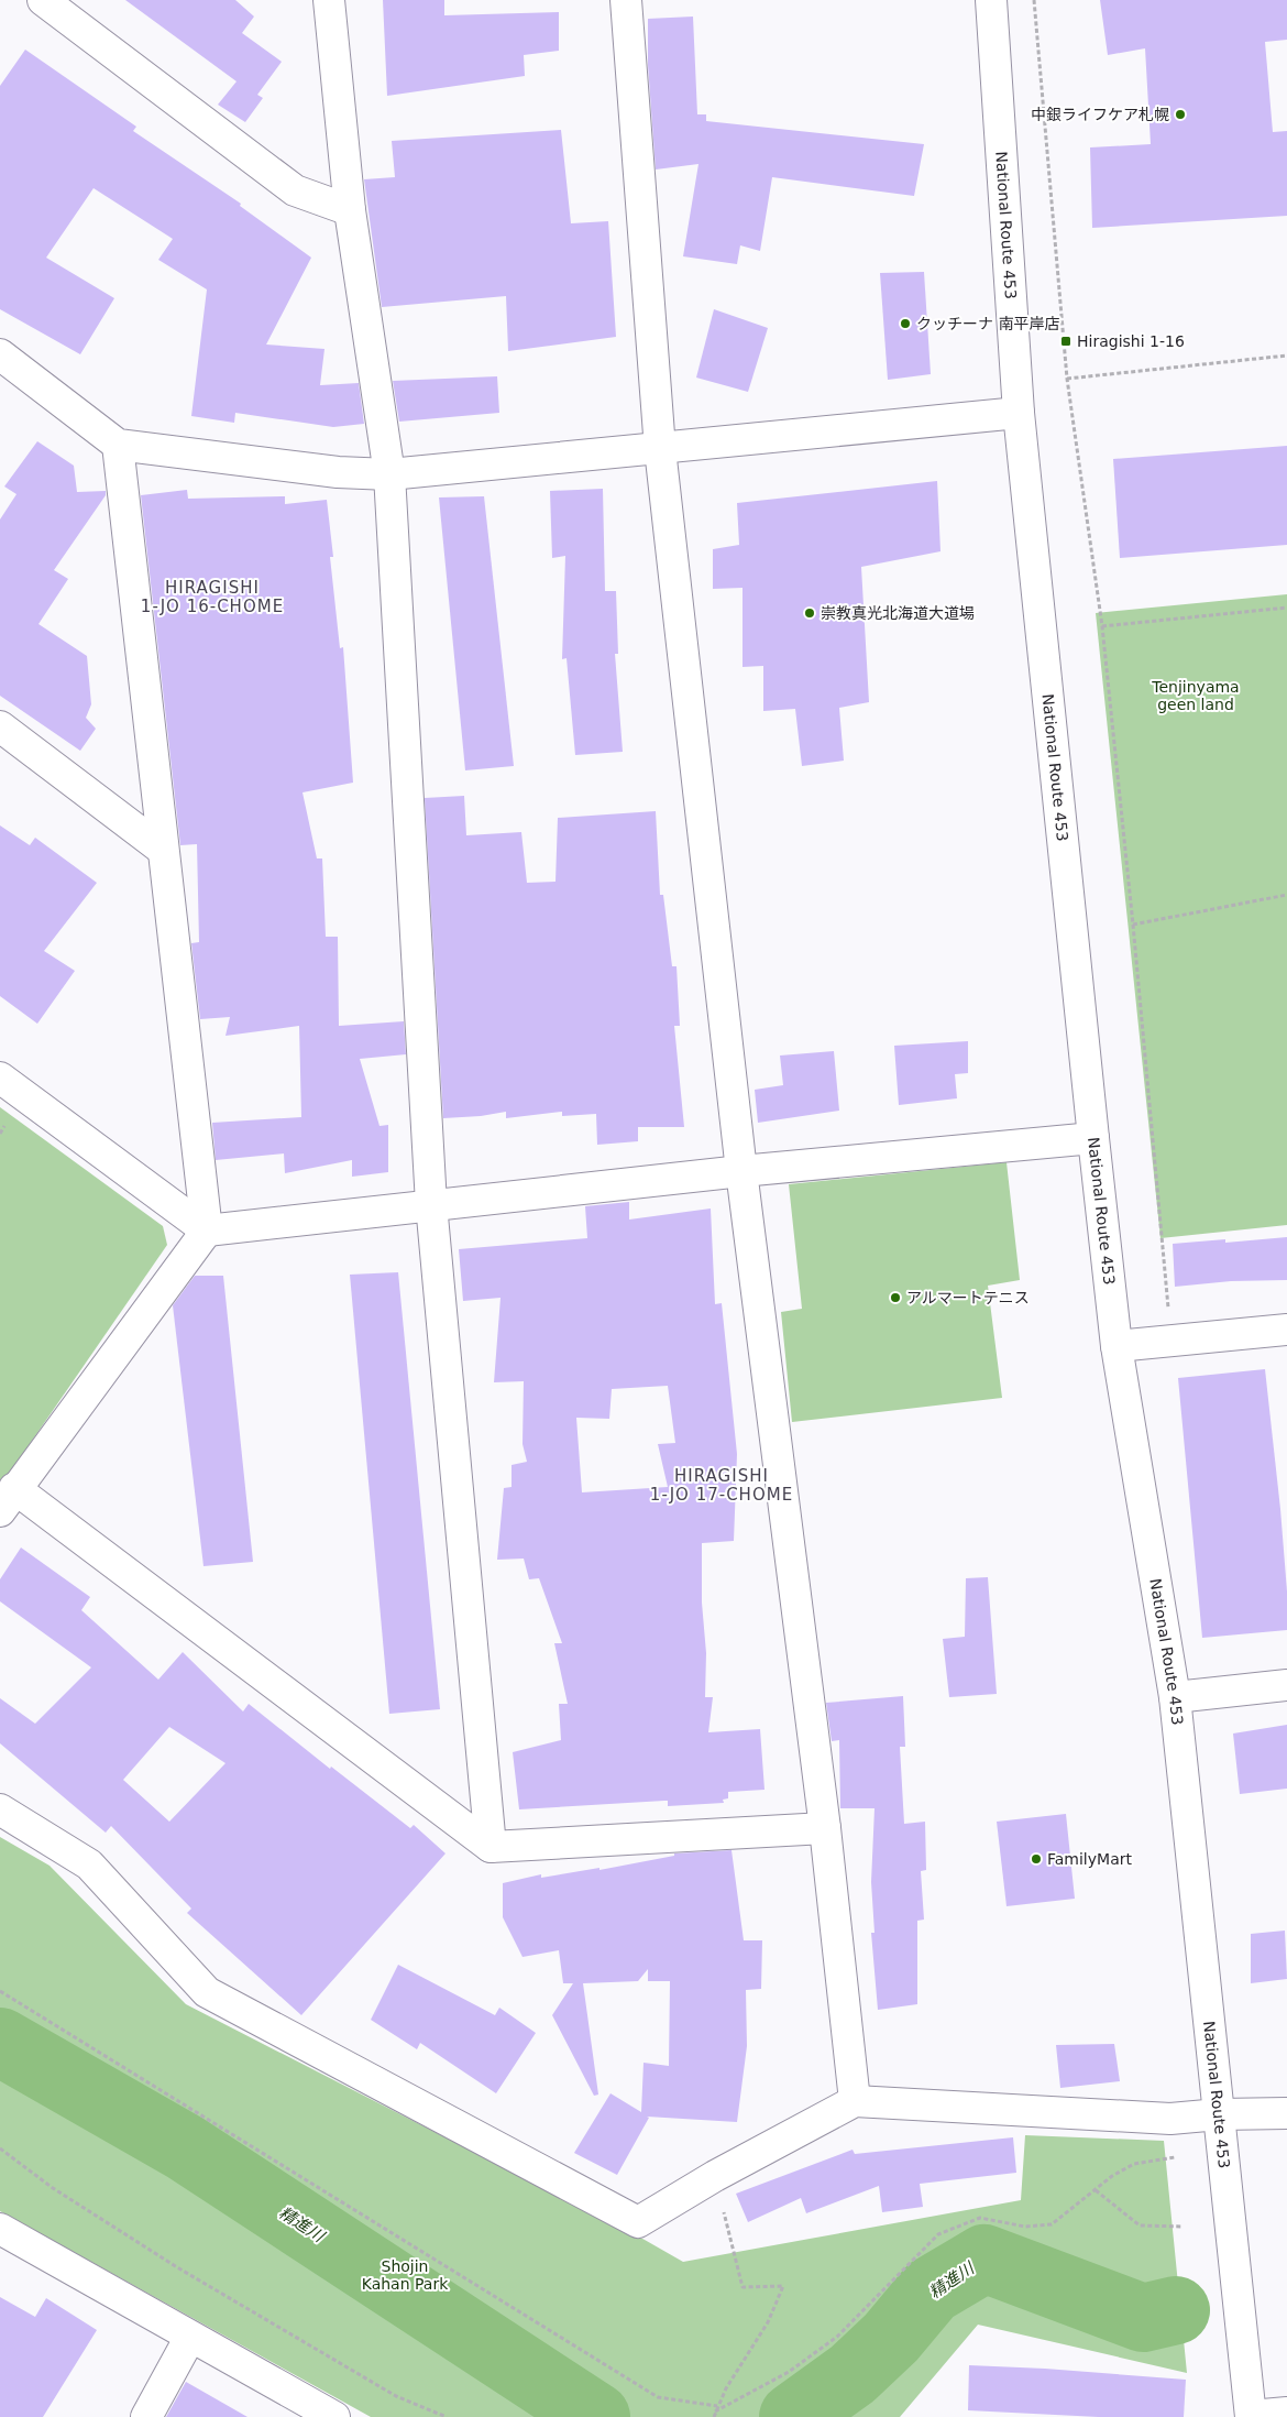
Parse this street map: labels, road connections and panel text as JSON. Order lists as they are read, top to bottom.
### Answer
{
  "streets": {
    "main road": ["National Route 453"]
  },
  "districts": ["HIRAGISHI 1-JO 16-CHOME", "HIRAGISHI 1-JO 17-CHOME"],
  "water": ["精進川"],
  "parks": ["Tenjinyama geen land", "Shojin Kahan Park"],
  "places": {
    "other": [
      "中銀ライフケア札幌",
      "クッチーナ 南平岸店",
      "崇教真光北海道大道場",
      "アルマートテニス",
      "FamilyMart"
    ],
    "transit": ["Hiragishi 1-16"]
  }
}
